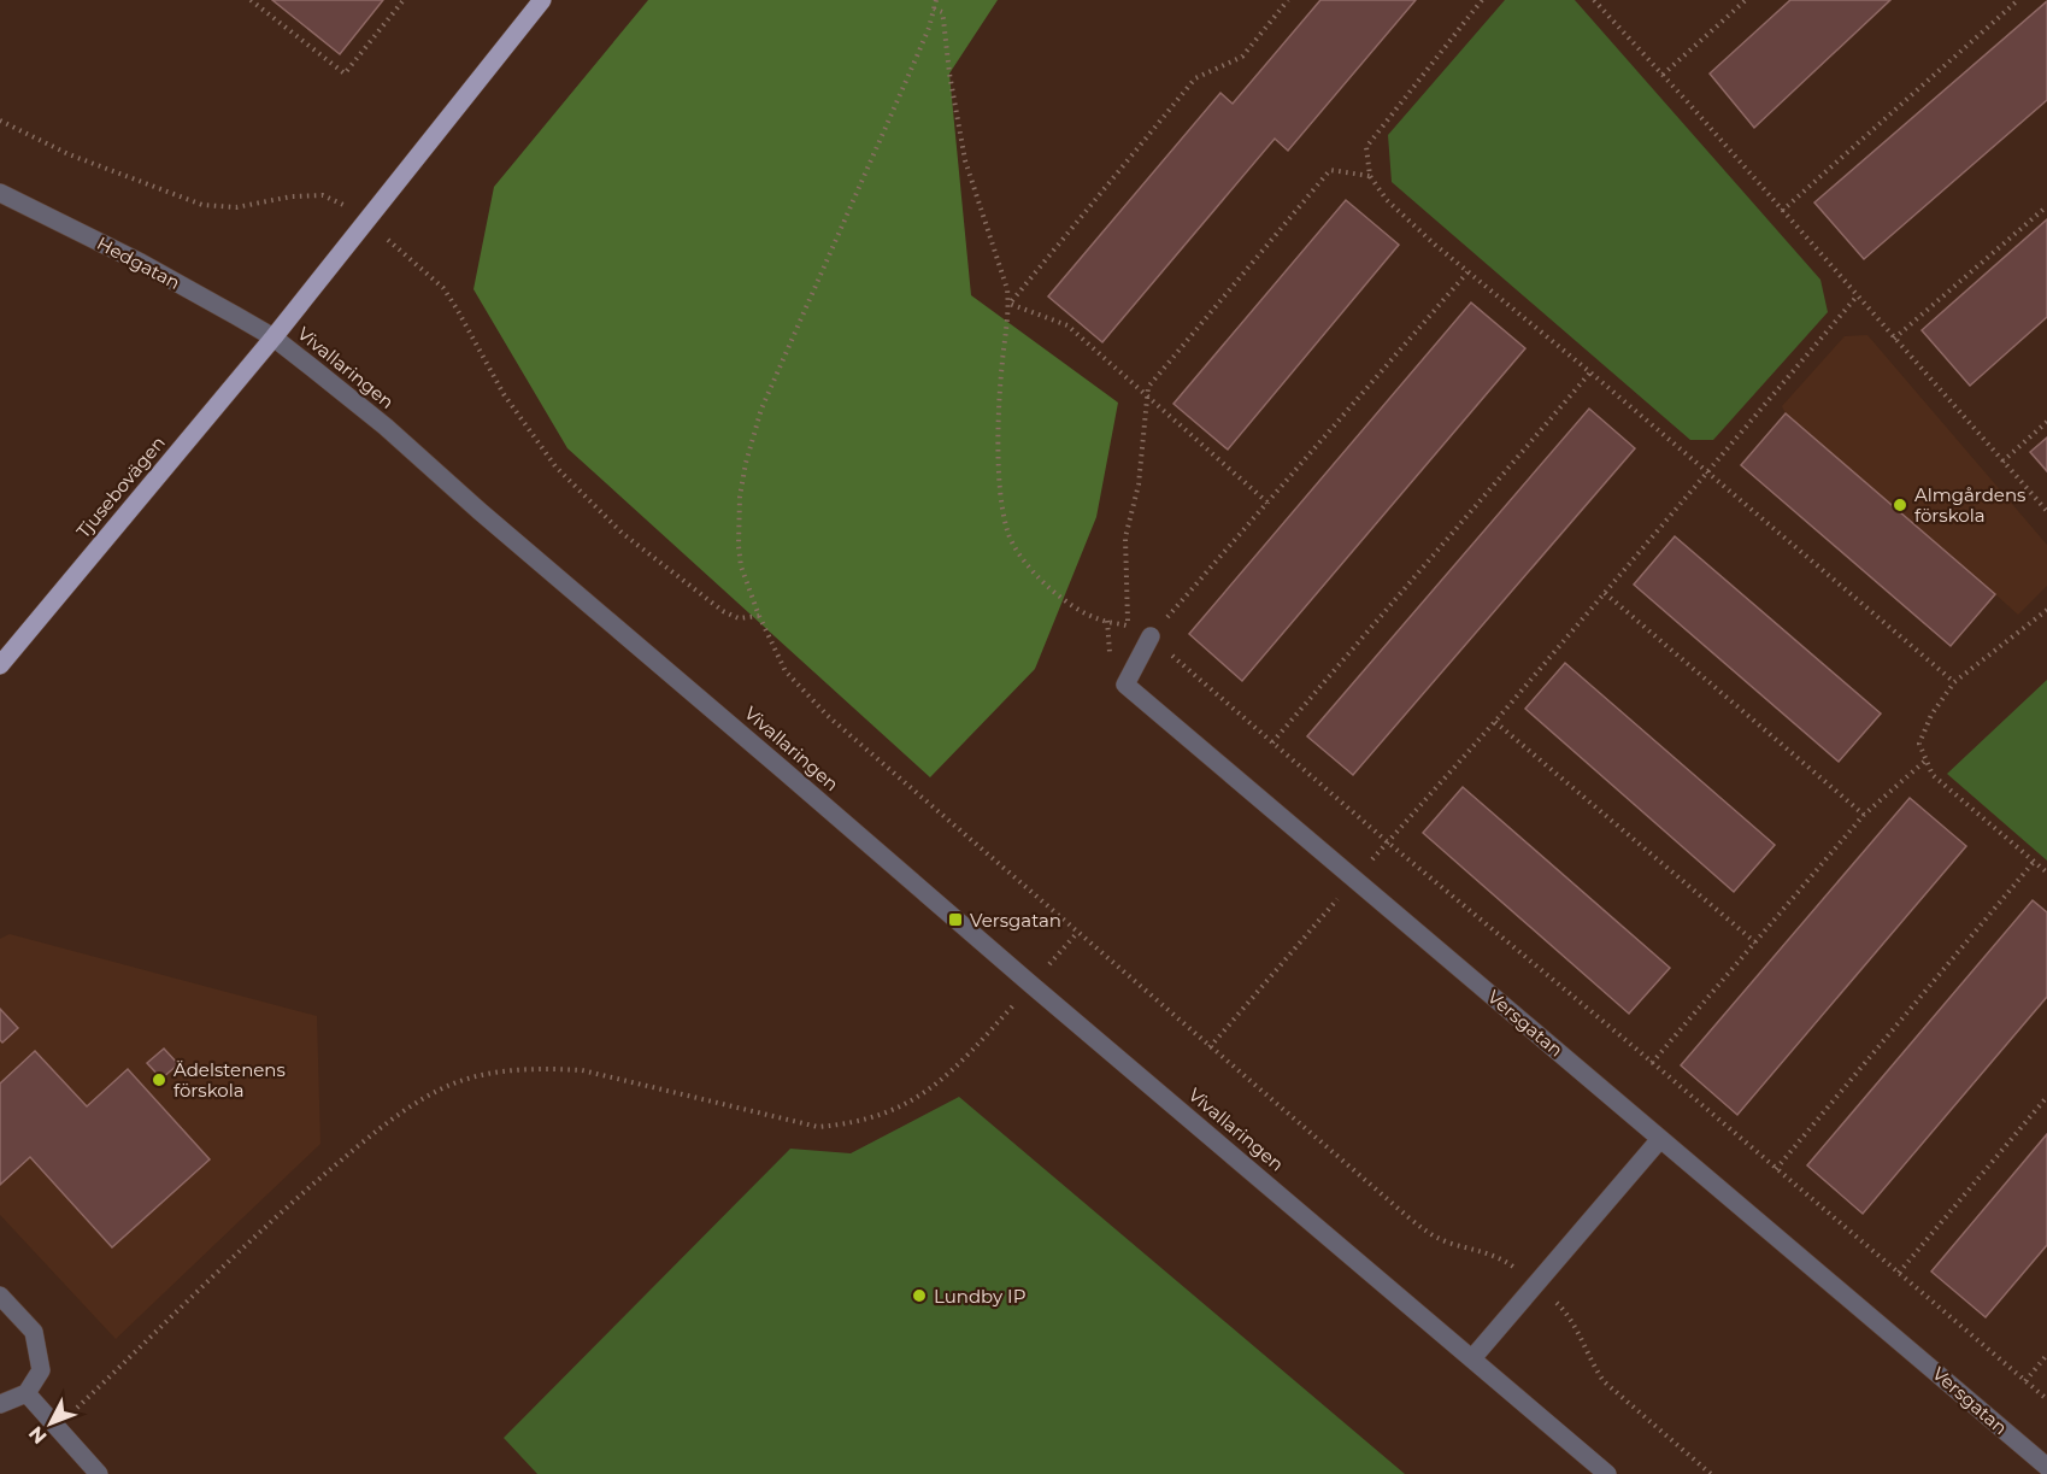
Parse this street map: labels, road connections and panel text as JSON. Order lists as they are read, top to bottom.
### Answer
{
  "streets": {
    "main road": ["Vivallaringen", "Tjusebovägen"],
    "street": ["Hedgatan", "Versgatan"]
  },
  "crossings": [
    ["Hedgatan", "Vivallaringen"],
    ["Hedgatan", "Tjusebovägen"],
    ["Vivallaringen", "Tjusebovägen"]
  ],
  "places": {
    "other": ["Almgårdens förskola", "Ädelstenens förskola", "Lundby IP"],
    "transit": ["Versgatan"]
  },
  "north": "bottom left"
}
